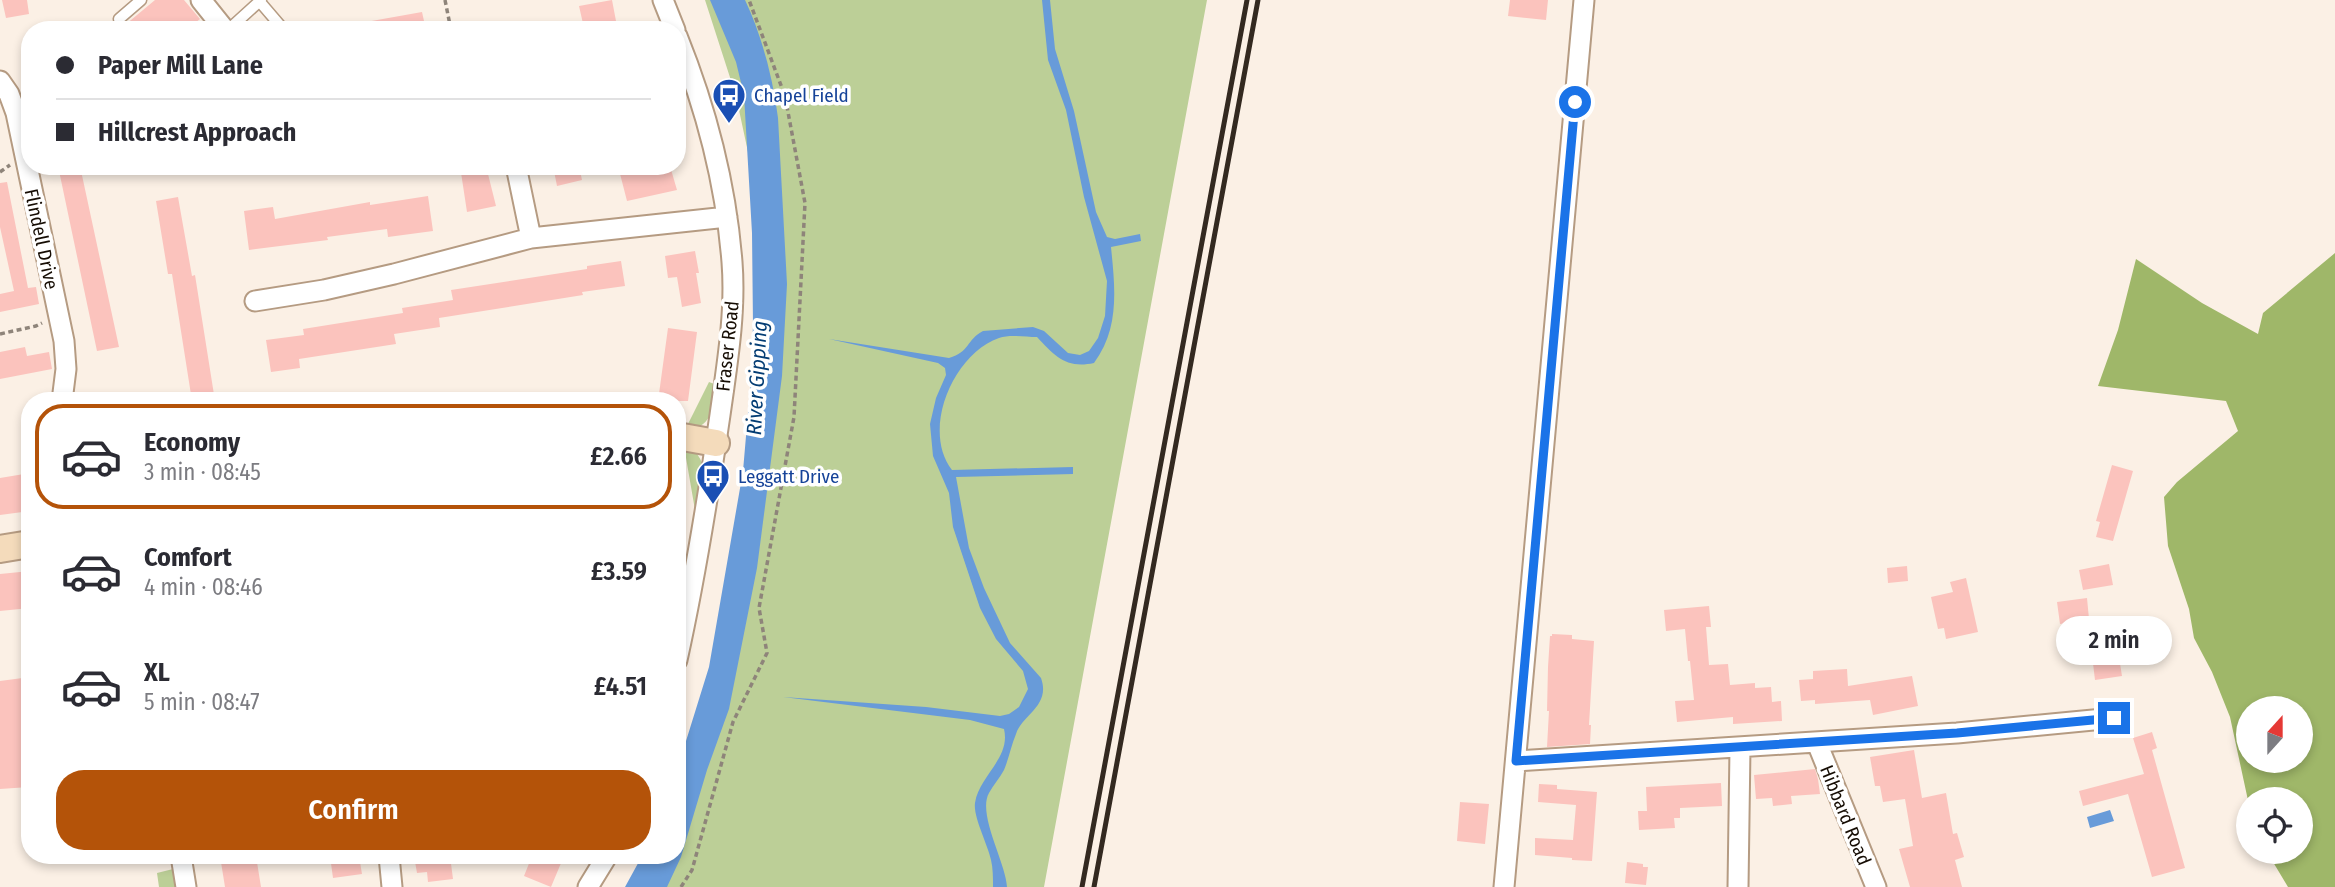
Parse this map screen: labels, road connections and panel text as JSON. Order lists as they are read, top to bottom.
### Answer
{
  "streets": {
    "street": ["Flindell Drive", "Fraser Road", "Hibbard Road"]
  },
  "water": ["River Gipping"],
  "places": {
    "bus stop": ["Chapel Field", "Leggatt Drive"]
  },
  "north": "top",
  "page": {
    "banner": ["Paper Mill Lane", "Hillcrest Approach"],
    "list": [
      {
        "name": "Economy",
        "note": "3 min · 08:45",
        "value": "£2.66"
      },
      {
        "name": "Comfort",
        "note": "4 min · 08:46",
        "value": "£3.59"
      },
      {
        "name": "XL",
        "note": "5 min · 08:47",
        "value": "£4.51"
      }
    ],
    "bubble": "2 min",
    "buttons": "Confirm"
  }
}
